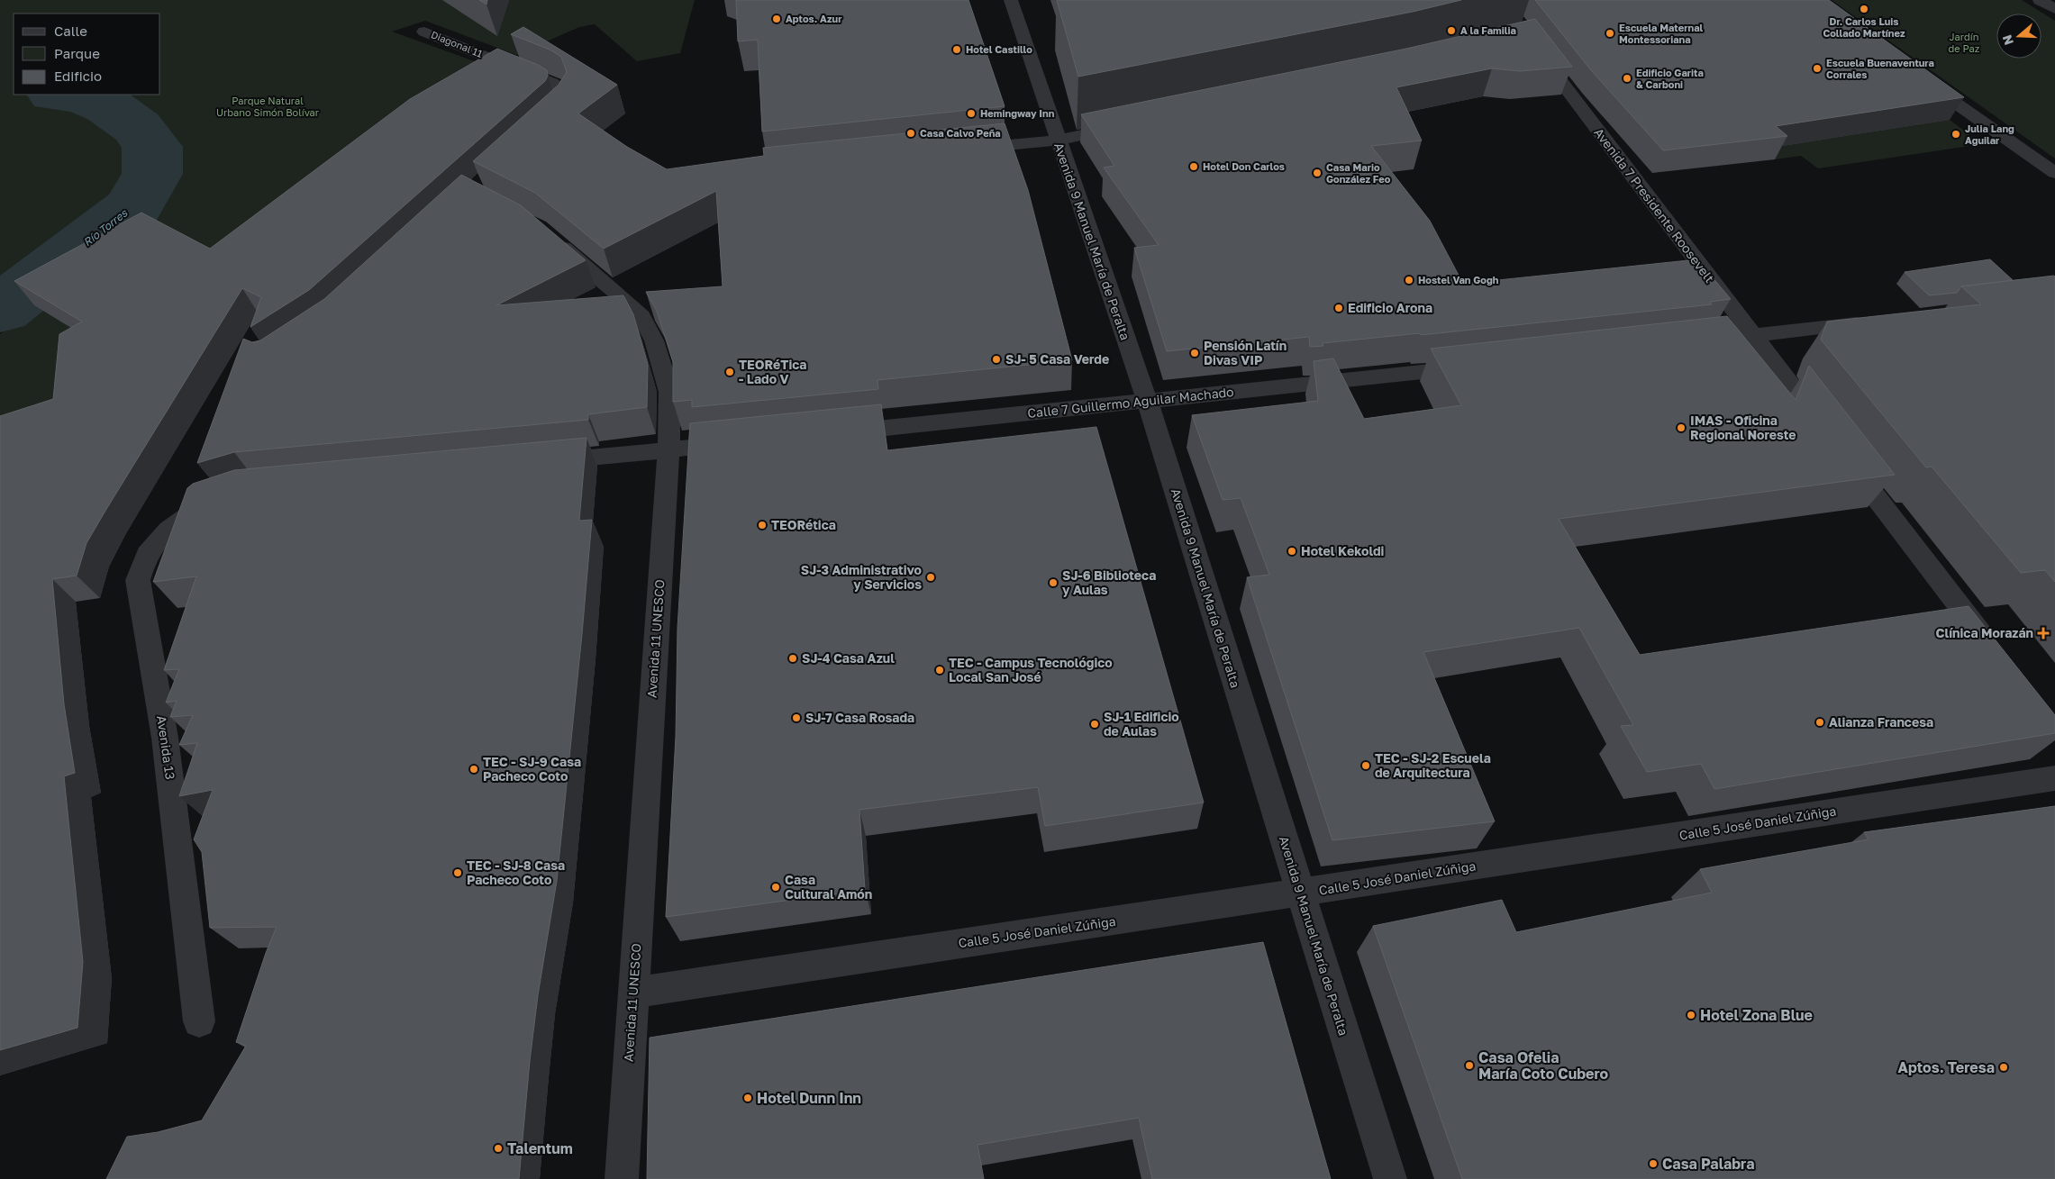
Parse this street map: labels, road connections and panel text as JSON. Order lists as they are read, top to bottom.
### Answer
{
  "streets": {
    "street": [
      "Diagonal 11",
      "Avenida 7 Presidente Roosevelt",
      "Avenida 9 Manuel María de Peralta",
      "Calle 7 Guillermo Aguilar Machado",
      "Avenida 11 UNESCO",
      "Avenida 13",
      "Calle 5 José Daniel Zúñiga"
    ]
  },
  "crossings": [
    ["Avenida 9 Manuel María de Peralta", "Calle 7 Guillermo Aguilar Machado"],
    ["Avenida 9 Manuel María de Peralta", "Calle 5 José Daniel Zúñiga"],
    ["Avenida 11 UNESCO", "Calle 5 José Daniel Zúñiga"]
  ],
  "water": ["Río Torres"],
  "parks": ["Jardín de Paz", "Parque Natural Urbano Simón Bolívar"],
  "places": {
    "other": [
      "Dr. Carlos Luis Collado Martínez",
      "Aptos. Azur",
      "A la Familia",
      "Escuela Maternal Montessoriana",
      "Hotel Castillo",
      "Escuela Buenaventura Corrales",
      "Edificio Garita & Carboni",
      "Hemingway Inn",
      "Casa Calvo Peña",
      "Julia Lang Aguilar",
      "Hotel Don Carlos",
      "Casa Mario González Feo",
      "Hostel Van Gogh",
      "Edificio Arona",
      "Pensión Latín Divas VIP",
      "SJ- 5 Casa Verde",
      "TEORéTica - Lado V",
      "IMAS - Oficina Regional Noreste",
      "TEORética",
      "Hotel Kekoldi",
      "SJ-3 Administrativo y Servicios",
      "SJ-6 Biblioteca y Aulas",
      "SJ-4 Casa Azul",
      "TEC - Campus Tecnológico Local San José",
      "SJ-7 Casa Rosada",
      "Alianza Francesa",
      "SJ-1 Edificio de Aulas",
      "TEC - SJ-2 Escuela de Arquitectura",
      "TEC - SJ-9 Casa Pacheco Coto",
      "TEC - SJ-8 Casa Pacheco Coto",
      "Casa Cultural Amón",
      "Hotel Zona Blue",
      "Casa Ofelia María Coto Cubero",
      "Aptos. Teresa",
      "Hotel Dunn Inn",
      "Talentum",
      "Casa Palabra"
    ],
    "health": ["Clínica Morazán"]
  },
  "legend": ["Calle", "Parque", "Edificio"],
  "north": "left"
}
